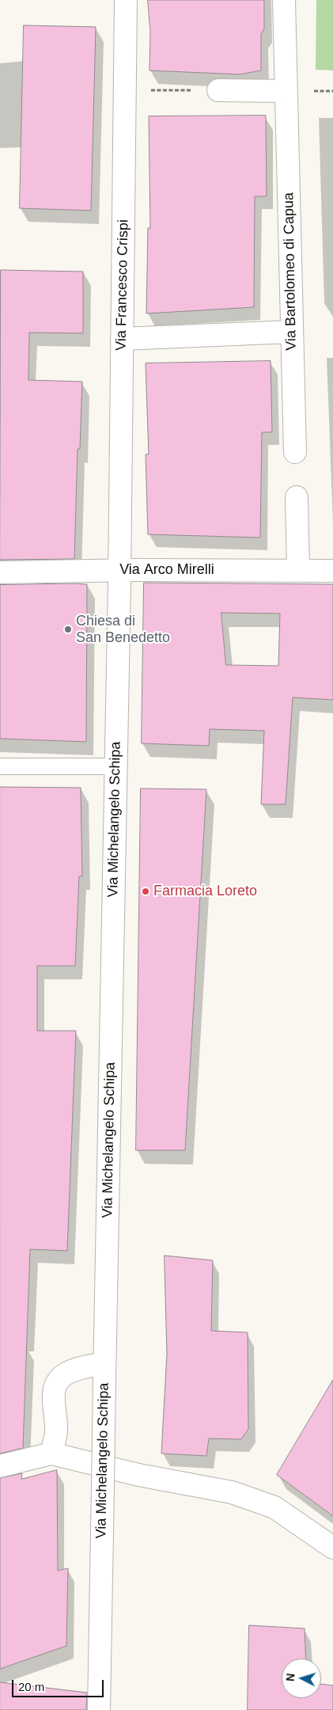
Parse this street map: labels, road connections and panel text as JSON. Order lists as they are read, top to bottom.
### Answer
{
  "streets": {
    "street": [
      "Via Bartolomeo di Capua",
      "Via Francesco Crispi",
      "Via Arco Mirelli",
      "Via Michelangelo Schipa"
    ]
  },
  "crossings": [
    ["Via Francesco Crispi", "Via Arco Mirelli"],
    ["Via Francesco Crispi", "Via Michelangelo Schipa"],
    ["Via Arco Mirelli", "Via Michelangelo Schipa"]
  ],
  "places": ["Chiesa di San Benedetto", "Farmacia Loreto"],
  "scale_bar": "20 m",
  "north": "left"
}
